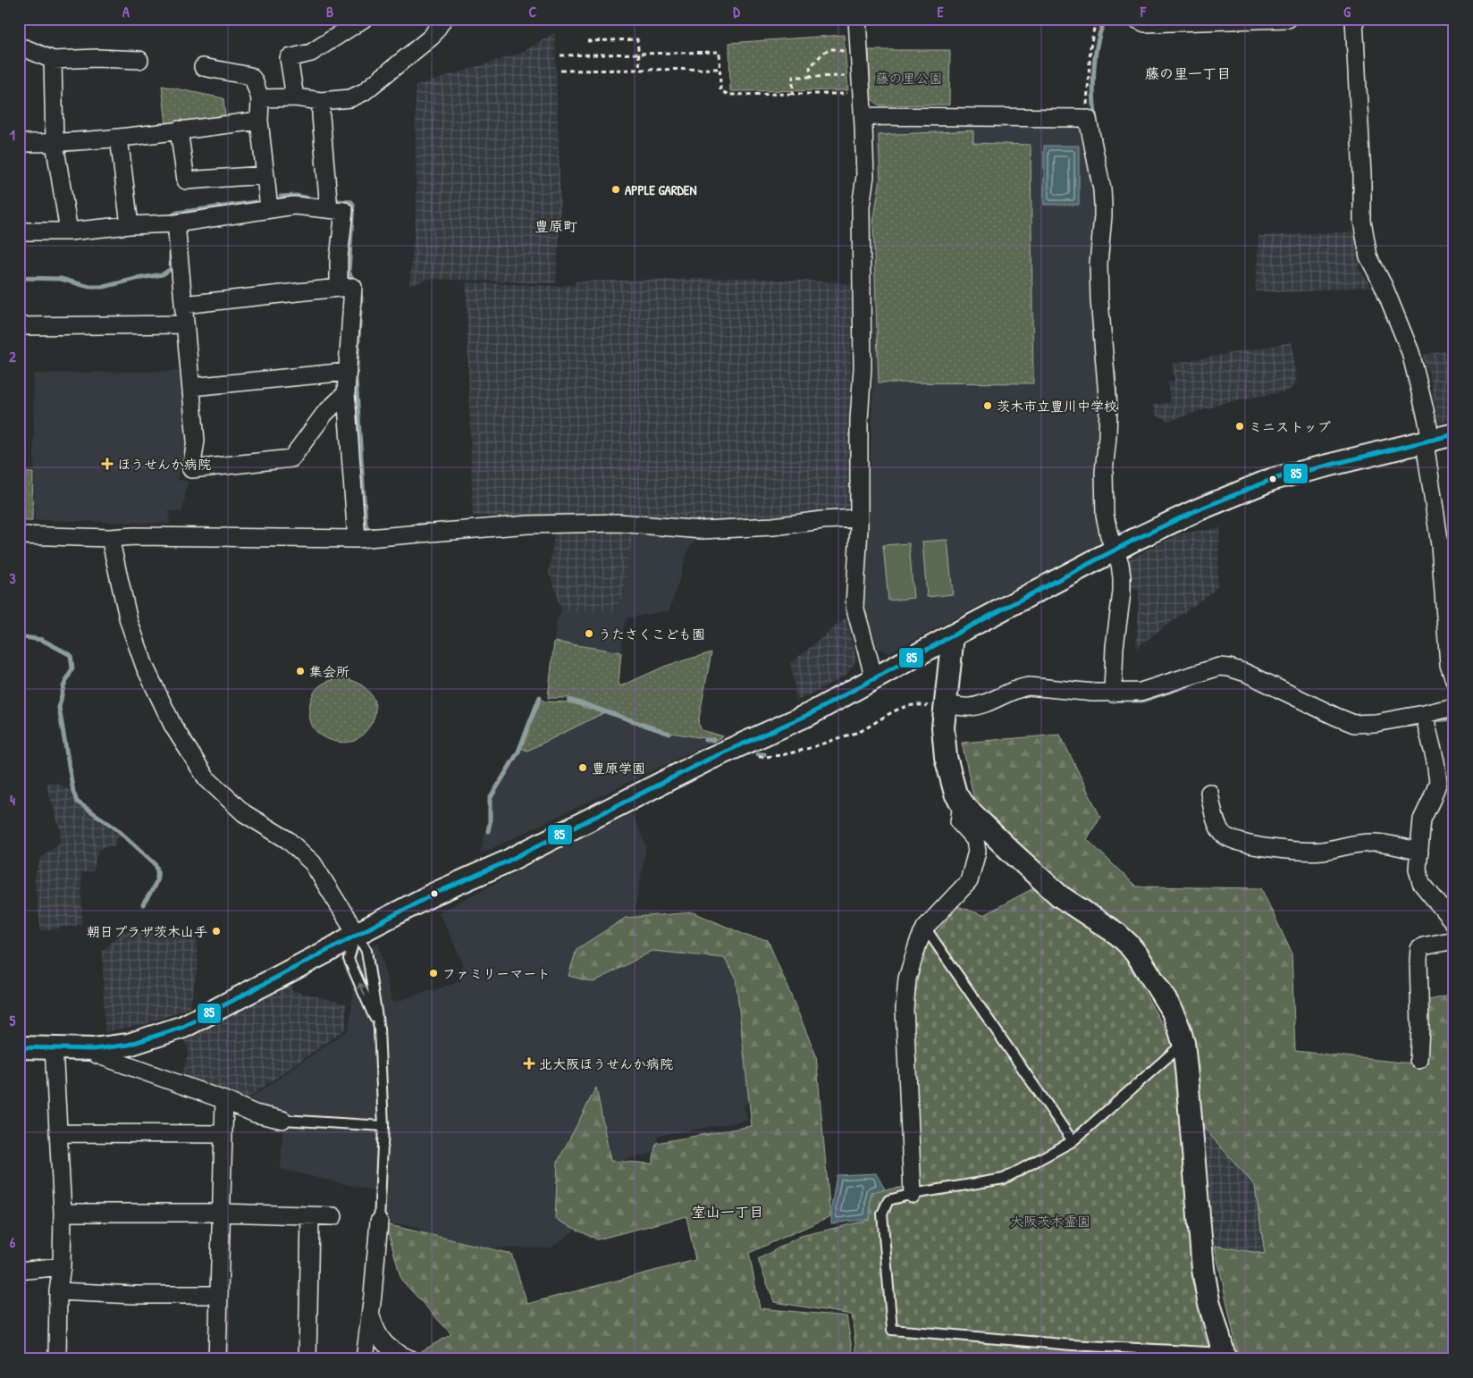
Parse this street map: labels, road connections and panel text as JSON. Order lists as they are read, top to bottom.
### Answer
{
  "districts": ["藤の里一丁目", "豊原町", "室山一丁目"],
  "parks": ["藤の里公園", "大阪茨木霊園"],
  "places": {
    "other": [
      "APPLE GARDEN",
      "茨木市立豊川中学校",
      "ミニストップ",
      "うたさくこども園",
      "集会所",
      "豊原学園",
      "朝日プラザ茨木山手",
      "ファミリーマート"
    ],
    "health": ["ほうせんか病院", "北大阪ほうせんか病院"]
  },
  "lines": ["transit line 85"],
  "grid": {
    "columns": [
      "A",
      "B",
      "C",
      "D",
      "E",
      "F",
      "G"
    ],
    "rows": [
      "1",
      "2",
      "3",
      "4",
      "5",
      "6"
    ]
  }
}
